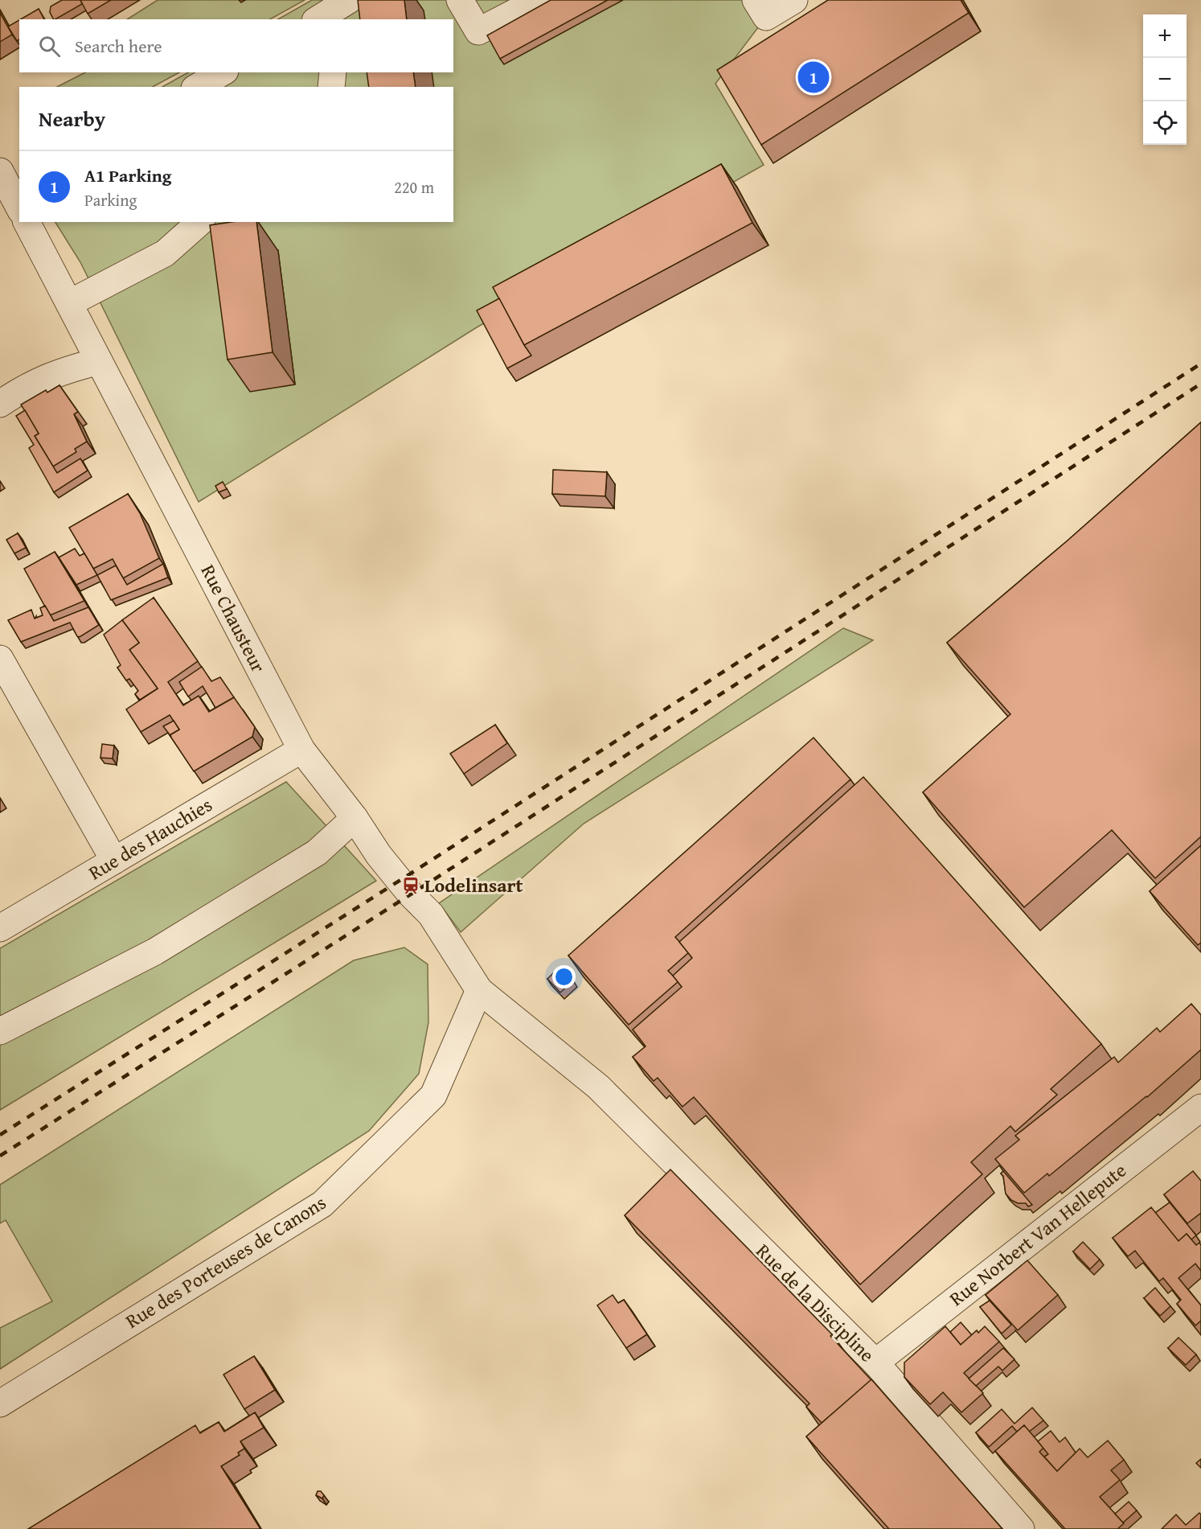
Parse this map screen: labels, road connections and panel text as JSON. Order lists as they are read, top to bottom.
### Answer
{
  "streets": {
    "street": [
      "Rue Chausteur",
      "Rue des Hauchies",
      "Rue Norbert Van Hellepute",
      "Rue des Porteuses de Canons",
      "Rue de la Discipline"
    ]
  },
  "crossings": [
    ["Rue Chausteur", "Rue des Hauchies"],
    ["Rue Chausteur", "Rue des Porteuses de Canons"],
    ["Rue Chausteur", "Rue de la Discipline"],
    ["Rue Norbert Van Hellepute", "Rue de la Discipline"],
    ["Rue des Porteuses de Canons", "Rue de la Discipline"]
  ],
  "places": {
    "station": ["Lodelinsart"]
  },
  "page": {
    "map_buttons": ["+", "−"],
    "search": "Search here",
    "pins": "1",
    "heading": "Nearby",
    "list": [
      {
        "mark": "1",
        "name": "A1 Parking",
        "note": "Parking",
        "value": "220 m"
      }
    ]
  }
}
